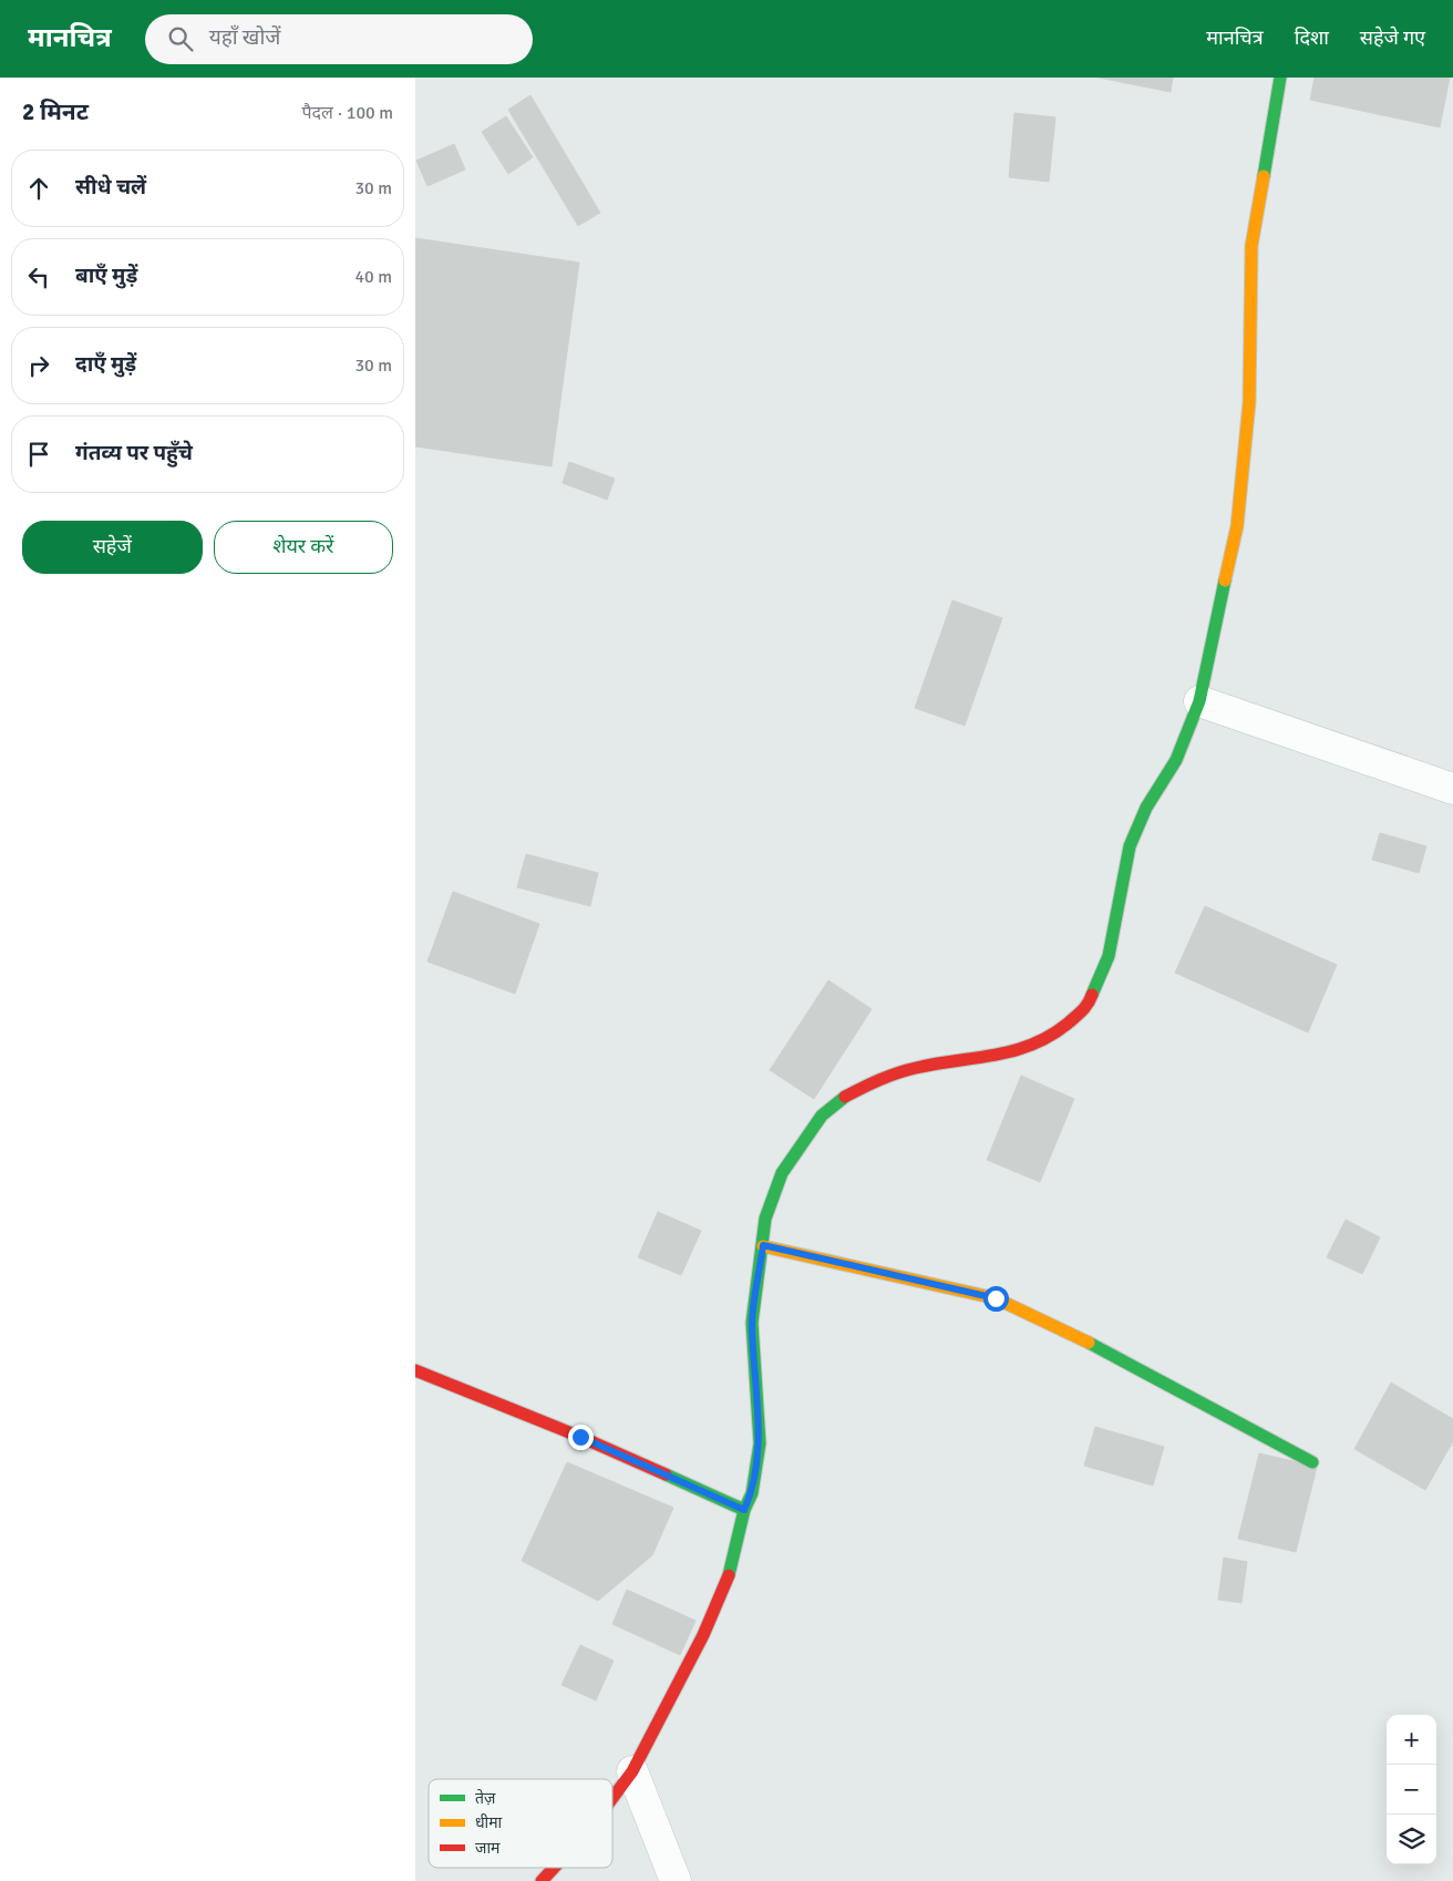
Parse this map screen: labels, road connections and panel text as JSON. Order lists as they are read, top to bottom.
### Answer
{
  "legend": ["तेज़", "धीमा", "जाम"],
  "page": {
    "header": "मानचित्र",
    "search": "यहाँ खोजें",
    "nav": ["मानचित्र", "दिशा", "सहेजे गए"],
    "heading": ["2 मिनट", "पैदल · 100 m"],
    "list": [
      ["सीधे चलें", "30 m"],
      ["बाएँ मुड़ें", "40 m"],
      ["दाएँ मुड़ें", "30 m"],
      "गंतव्य पर पहुँचे"
    ],
    "buttons": ["सहेजें", "शेयर करें"],
    "map_buttons": ["+", "−"]
  }
}
